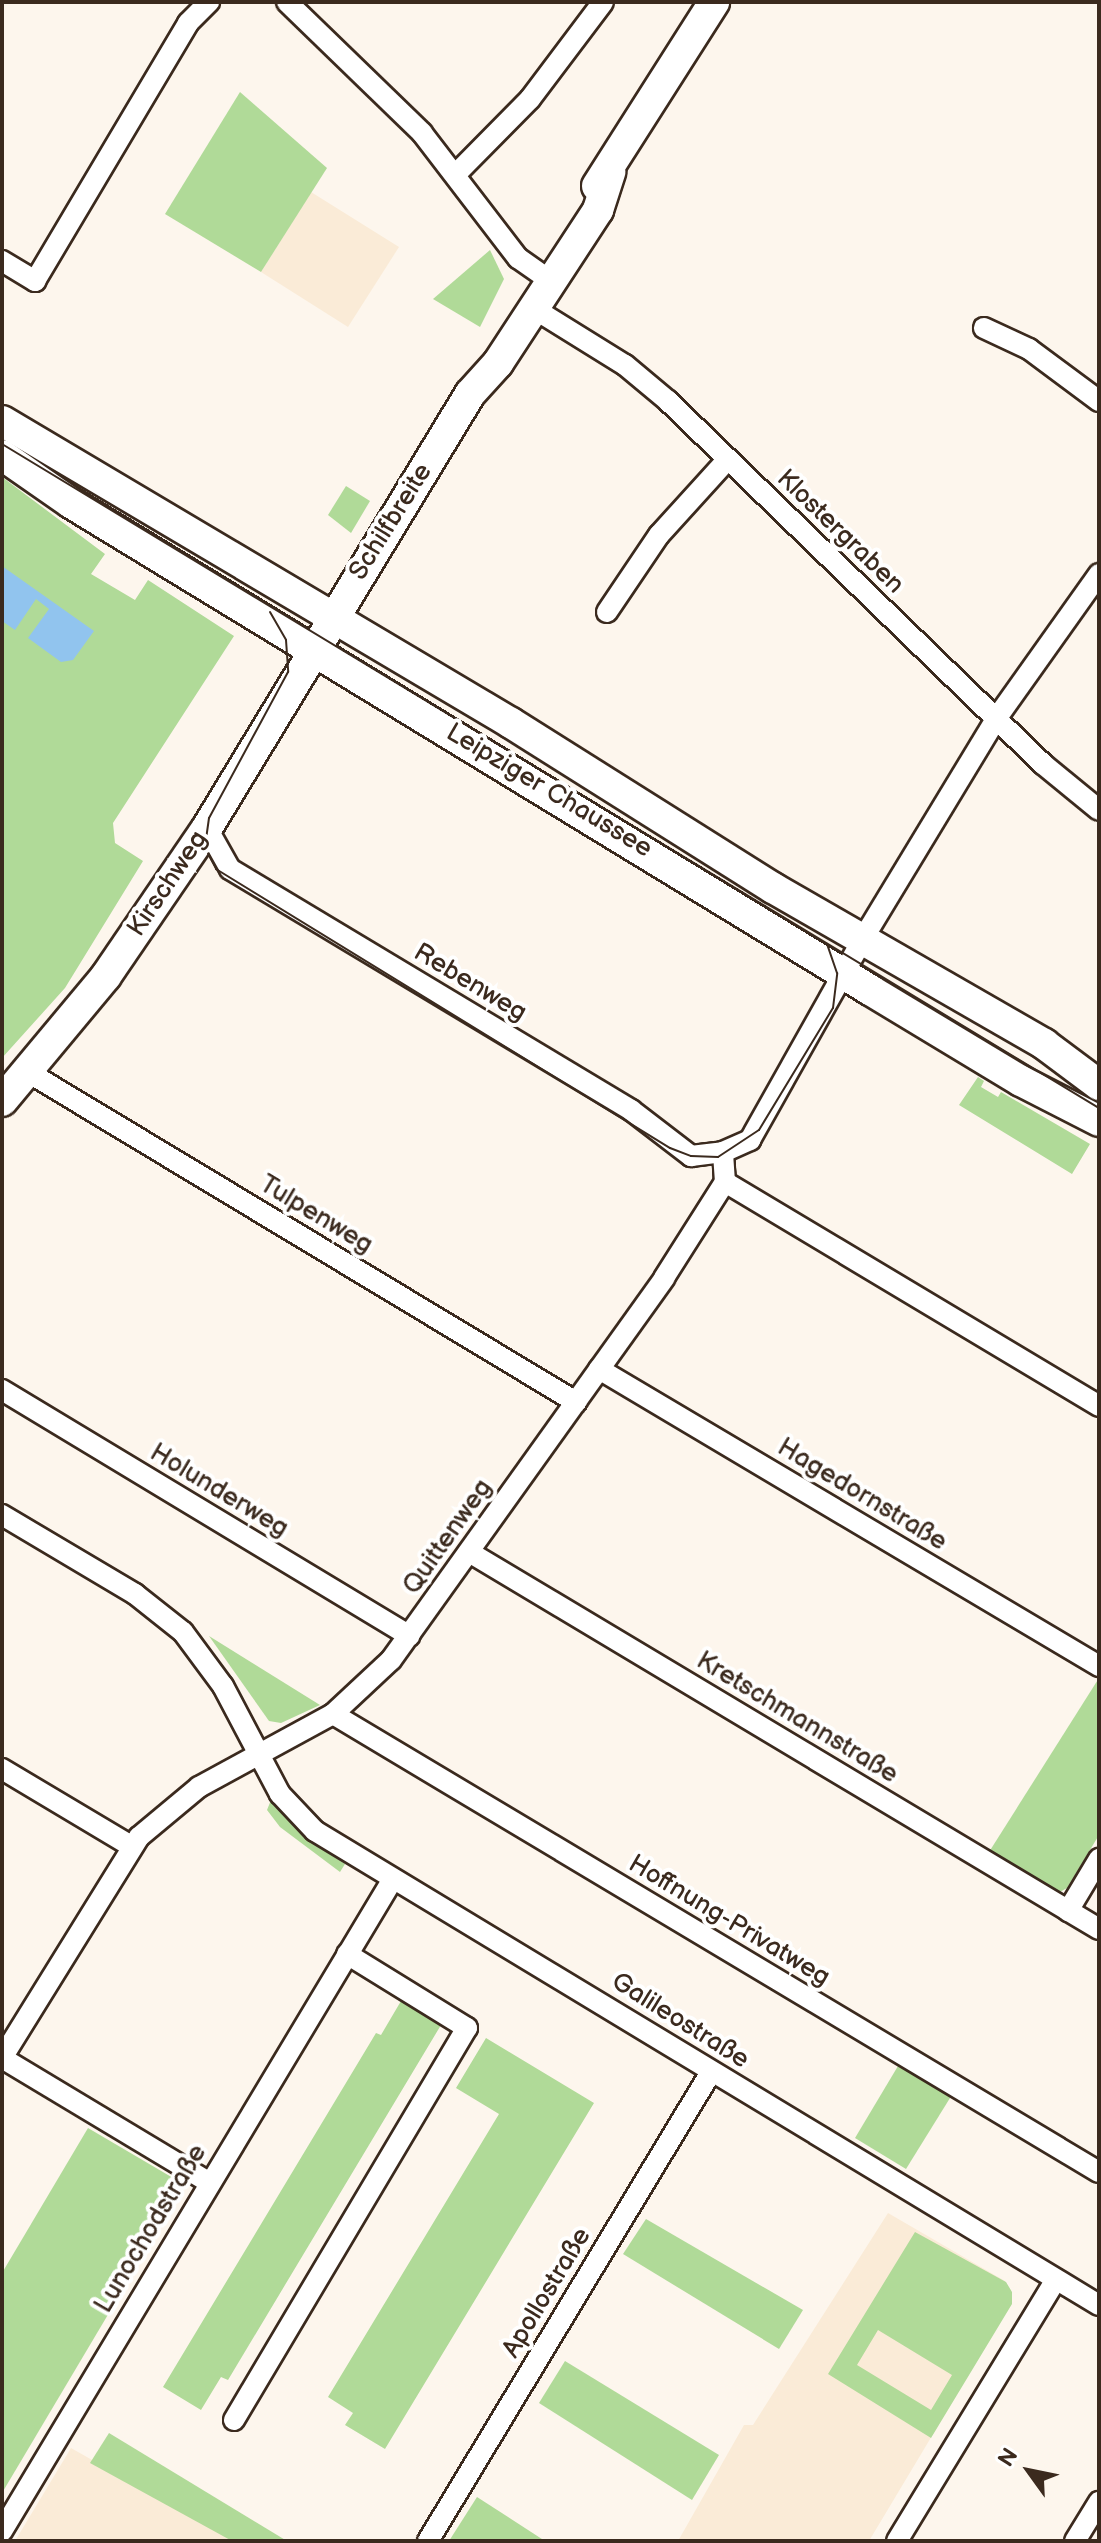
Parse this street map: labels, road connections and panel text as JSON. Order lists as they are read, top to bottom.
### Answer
{
  "streets": {
    "main road": ["Schilfbreite", "Leipziger Chaussee", "Kirschweg"],
    "street": [
      "Klostergraben",
      "Rebenweg",
      "Tulpenweg",
      "Holunderweg",
      "Hagedornstraße",
      "Quittenweg",
      "Kretschmannstraße",
      "Hoffnung-Privatweg",
      "Galileostraße",
      "Lunochodstraße",
      "Apollostraße"
    ]
  },
  "crossings": [
    ["Schilfbreite", "Klostergraben"],
    ["Schilfbreite", "Leipziger Chaussee"],
    ["Schilfbreite", "Kirschweg"],
    ["Leipziger Chaussee", "Kirschweg"],
    ["Kirschweg", "Rebenweg"],
    ["Kirschweg", "Tulpenweg"],
    ["Tulpenweg", "Quittenweg"],
    ["Holunderweg", "Quittenweg"],
    ["Hagedornstraße", "Quittenweg"],
    ["Quittenweg", "Kretschmannstraße"],
    ["Quittenweg", "Hoffnung-Privatweg"],
    ["Quittenweg", "Galileostraße"],
    ["Galileostraße", "Lunochodstraße"],
    ["Galileostraße", "Apollostraße"]
  ],
  "north": "top left"
}
